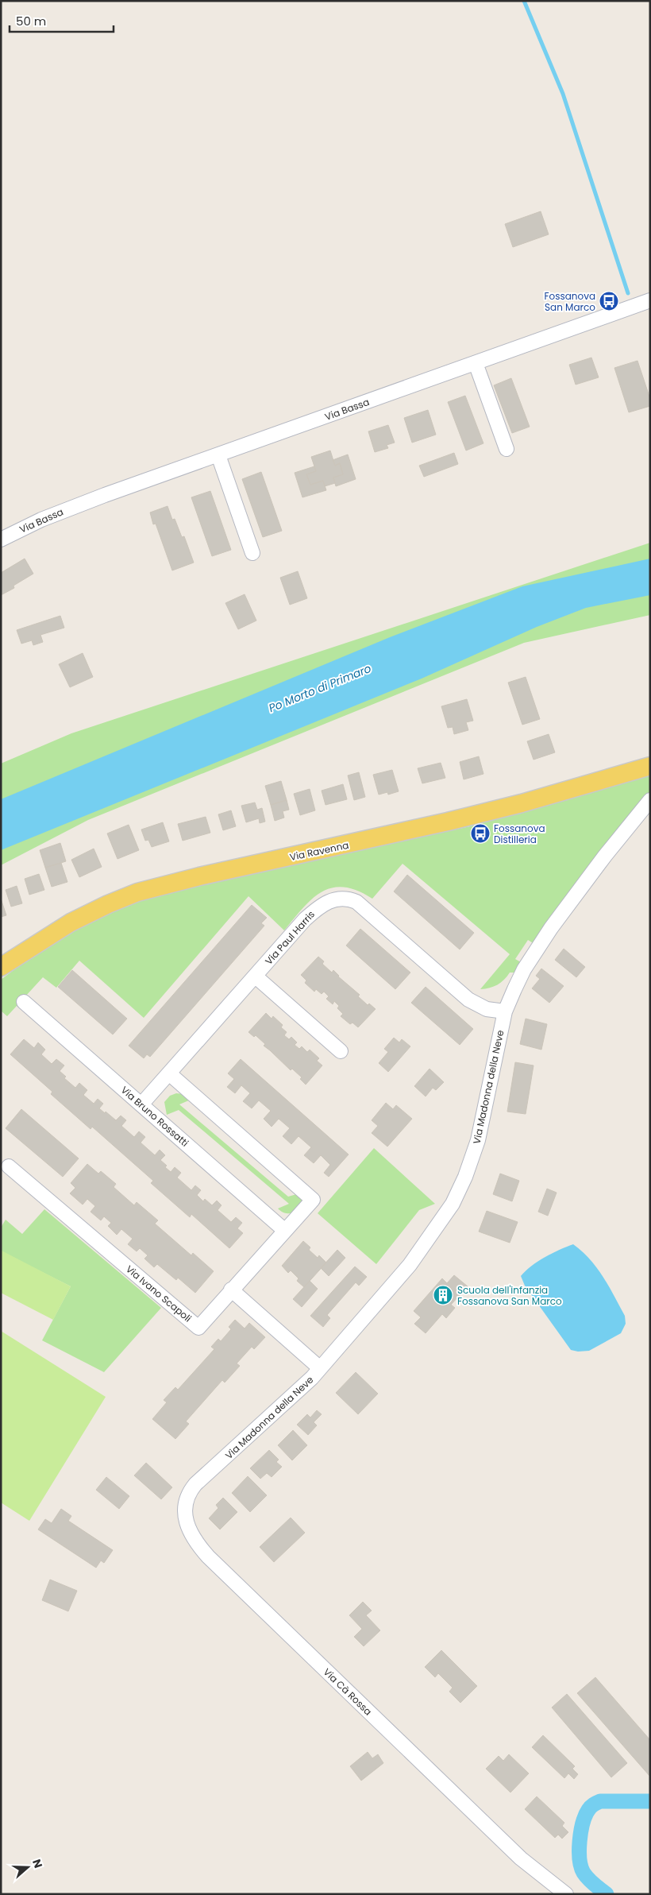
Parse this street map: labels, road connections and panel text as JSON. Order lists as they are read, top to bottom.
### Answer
{
  "streets": {
    "main road": ["Via Ravenna"],
    "street": [
      "Via Bassa",
      "Via Paul Harris",
      "Via Madonna della Neve",
      "Via Bruno Rossatti",
      "Via Ivano Scapoli",
      "Via Cà Rossa"
    ]
  },
  "crossings": [
    ["Via Paul Harris", "Via Madonna della Neve"],
    ["Via Paul Harris", "Via Bruno Rossatti"],
    ["Via Madonna della Neve", "Via Cà Rossa"]
  ],
  "water": ["Po Morto di Primaro"],
  "places": {
    "bus stop": ["Fossanova San Marco", "Fossanova Distilleria"],
    "building": ["Scuola dell'infanzia Fossanova San Marco"]
  },
  "scale_bar": "50 m",
  "north": "right"
}
